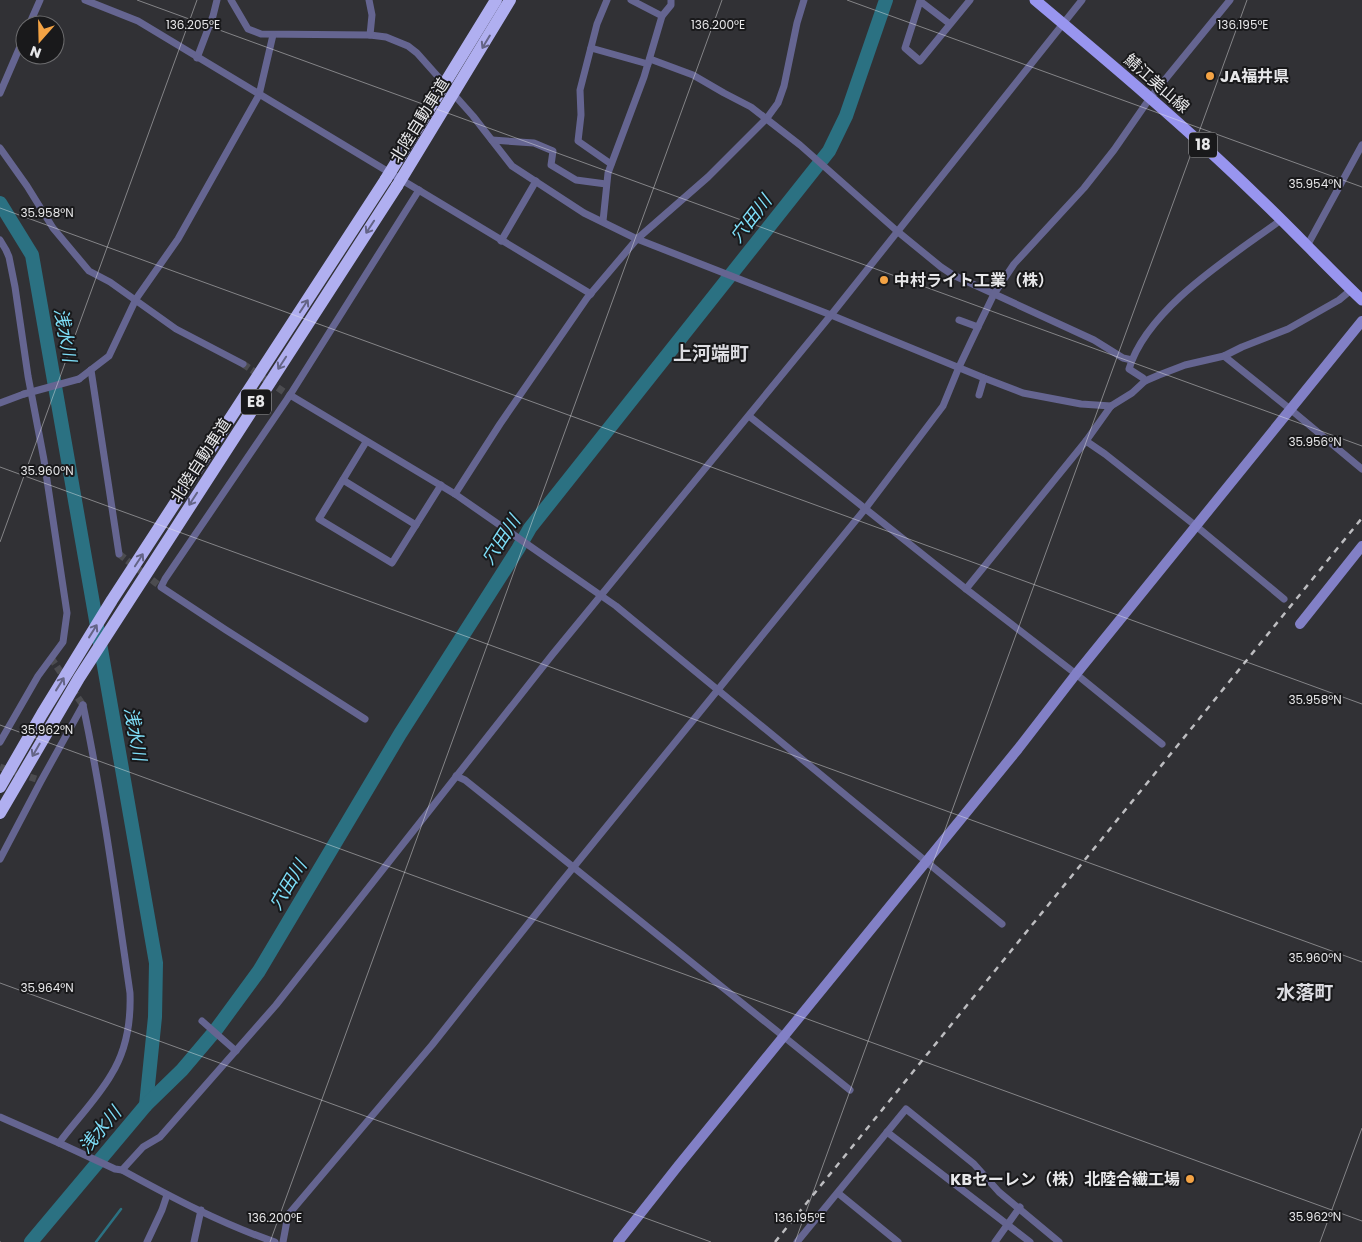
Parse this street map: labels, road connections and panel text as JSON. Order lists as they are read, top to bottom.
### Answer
{
  "streets": {
    "highway": ["北陸自動車道", "E8"],
    "main road": ["鯖江美山線", "18"]
  },
  "districts": ["上河端町", "水落町"],
  "water": ["穴田川", "浅水川"],
  "places": ["JA福井県", "中村ライト工業（株）", "KBセーレン（株）北陸合繊工場"],
  "north": "bottom",
  "coordinates": [
    "136.205°E",
    "136.200°E",
    "136.195°E",
    "35.954°N",
    "35.958°N",
    "35.956°N",
    "35.960°N",
    "35.962°N",
    "35.964°N"
  ]
}
